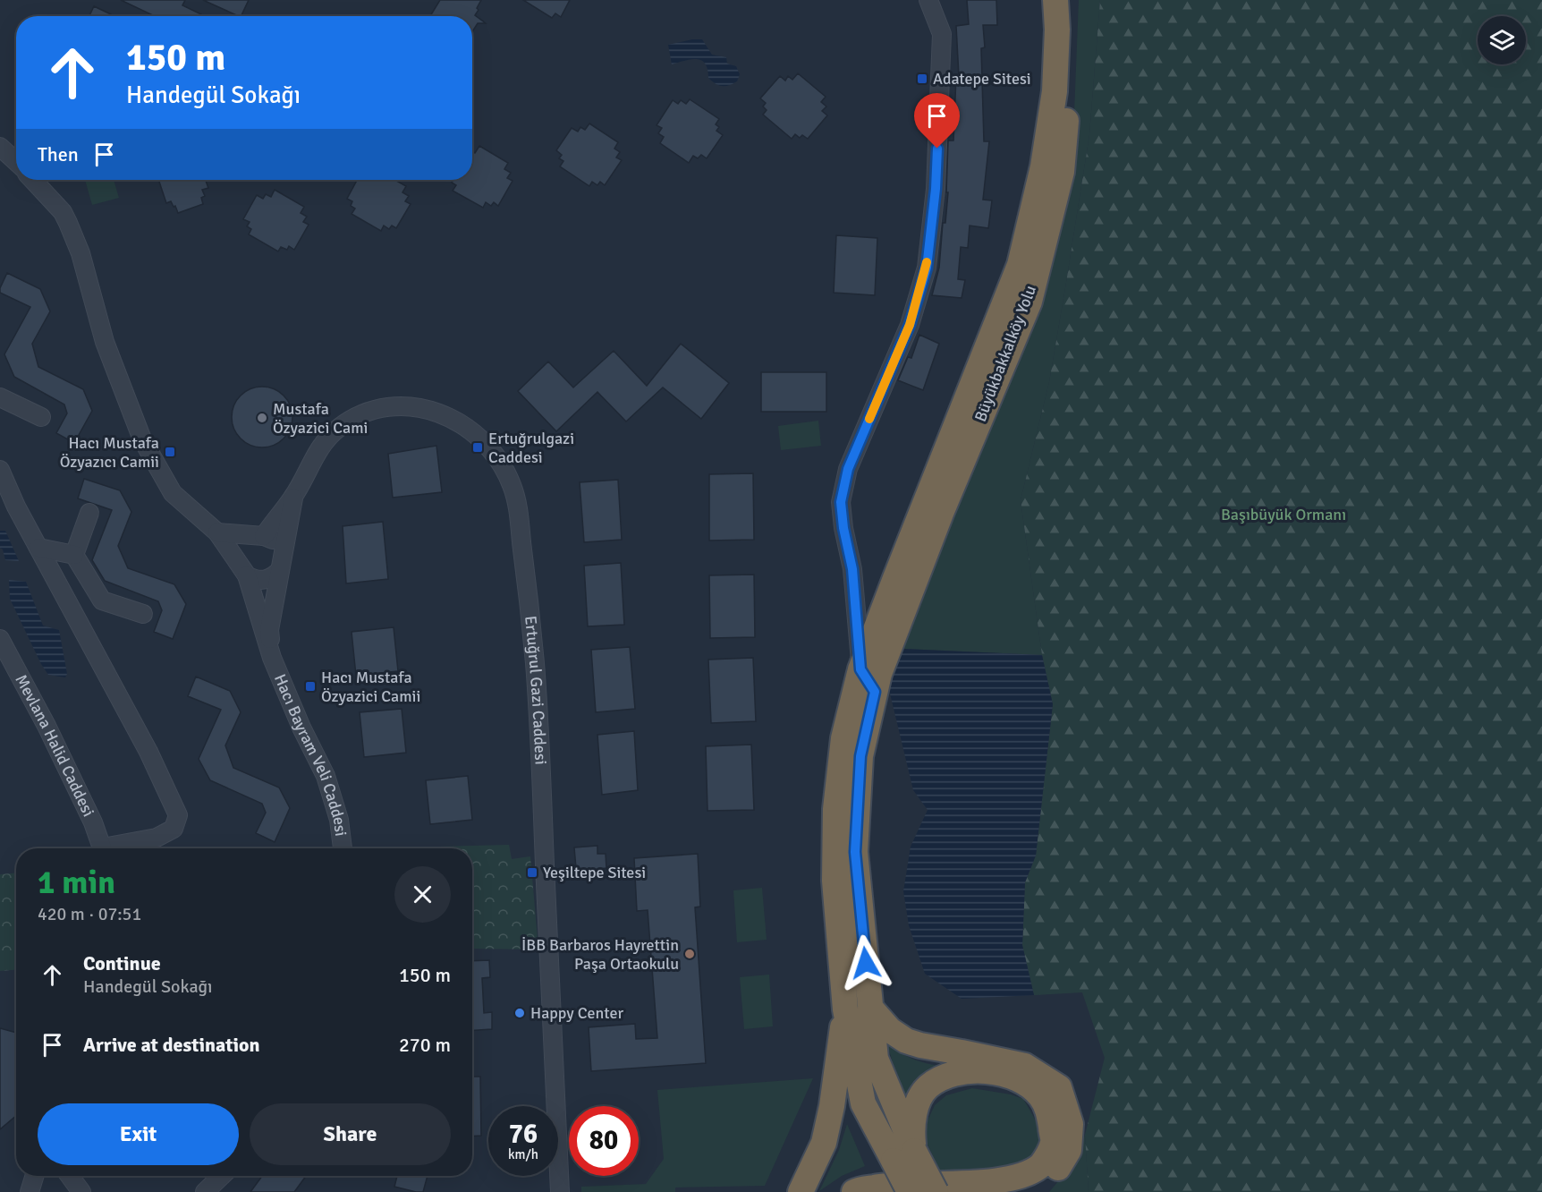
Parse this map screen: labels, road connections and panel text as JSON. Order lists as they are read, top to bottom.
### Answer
{
  "streets": {
    "highway": ["Büyükbakkalköy Yolu"],
    "street": ["Ertuğrul Gazi Caddesi", "Mevlana Halid Caddesi", "Hacı Bayram Veli Caddesi"]
  },
  "crossings": [
    ["Ertuğrul Gazi Caddesi", "Hacı Bayram Veli Caddesi"]
  ],
  "parks": ["Başıbüyük Ormanı"],
  "places": {
    "transit": [
      "Adatepe Sitesi",
      "Ertuğrulgazi Caddesi",
      "Hacı Mustafa Özyazıcı Camii",
      "Hacı Mustafa Özyazici Camii",
      "Yeşiltepe Sitesi"
    ],
    "other": ["Mustafa Özyazici Cami", "İBB Barbaros Hayrettin Paşa Ortaokulu", "Happy Center"]
  },
  "page": {
    "turn": ["150 m", "Handegül Sokağı"],
    "then": "Then",
    "heading": ["1 min", "420 m · 07:51"],
    "list": [
      {
        "name": "Continue",
        "note": "Handegül Sokağı",
        "value": "150 m"
      },
      {
        "name": "Arrive at destination",
        "value": "270 m"
      }
    ],
    "buttons": ["Exit", "Share"],
    "speed": "76 km/h",
    "limit": "80"
  }
}
